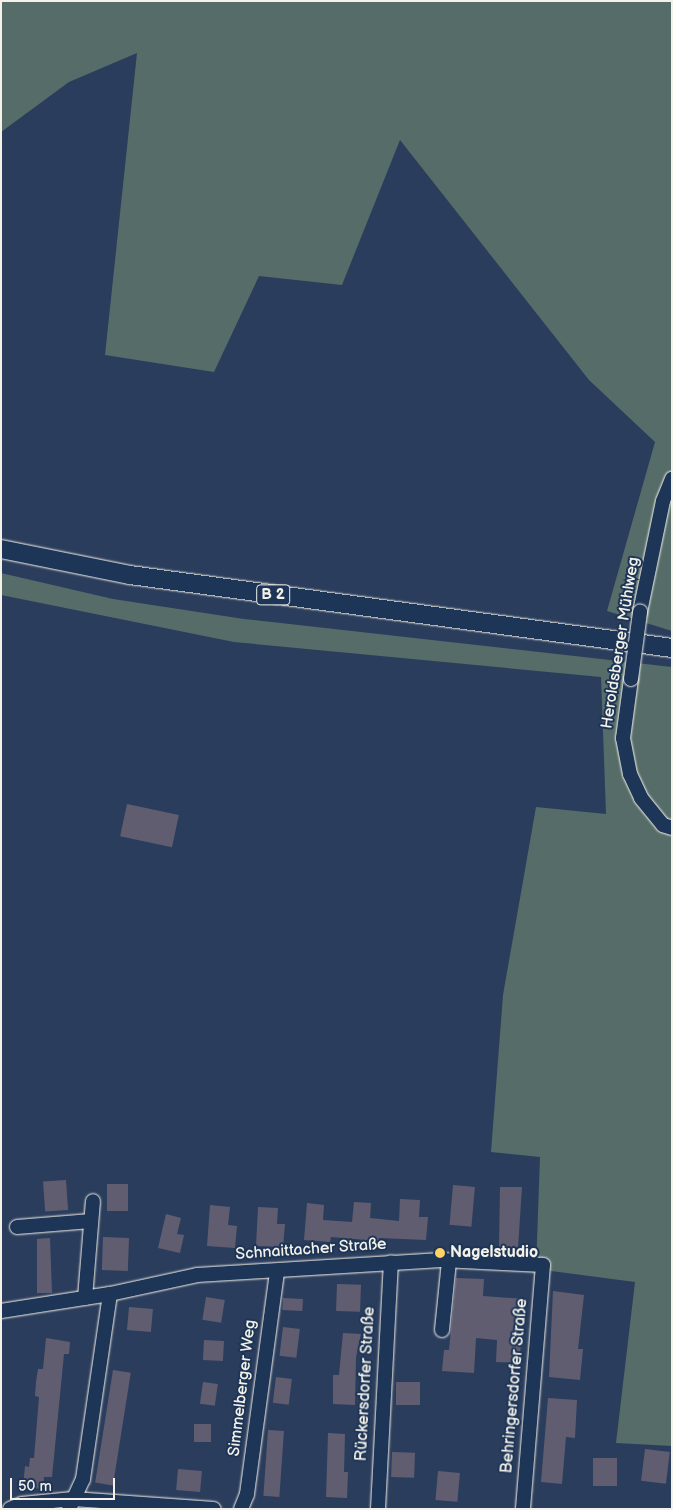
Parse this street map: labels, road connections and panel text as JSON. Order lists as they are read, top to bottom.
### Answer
{
  "streets": {
    "main road": ["B 2"],
    "street": [
      "Heroldsberger Mühlweg",
      "Schnaittacher Straße",
      "Rückersdorfer Straße",
      "Behringersdorfer Straße",
      "Simmelberger Weg"
    ]
  },
  "crossings": [
    ["Schnaittacher Straße", "Rückersdorfer Straße"],
    ["Schnaittacher Straße", "Behringersdorfer Straße"],
    ["Schnaittacher Straße", "Simmelberger Weg"]
  ],
  "places": ["Nagelstudio"],
  "scale_bar": "50 m"
}
